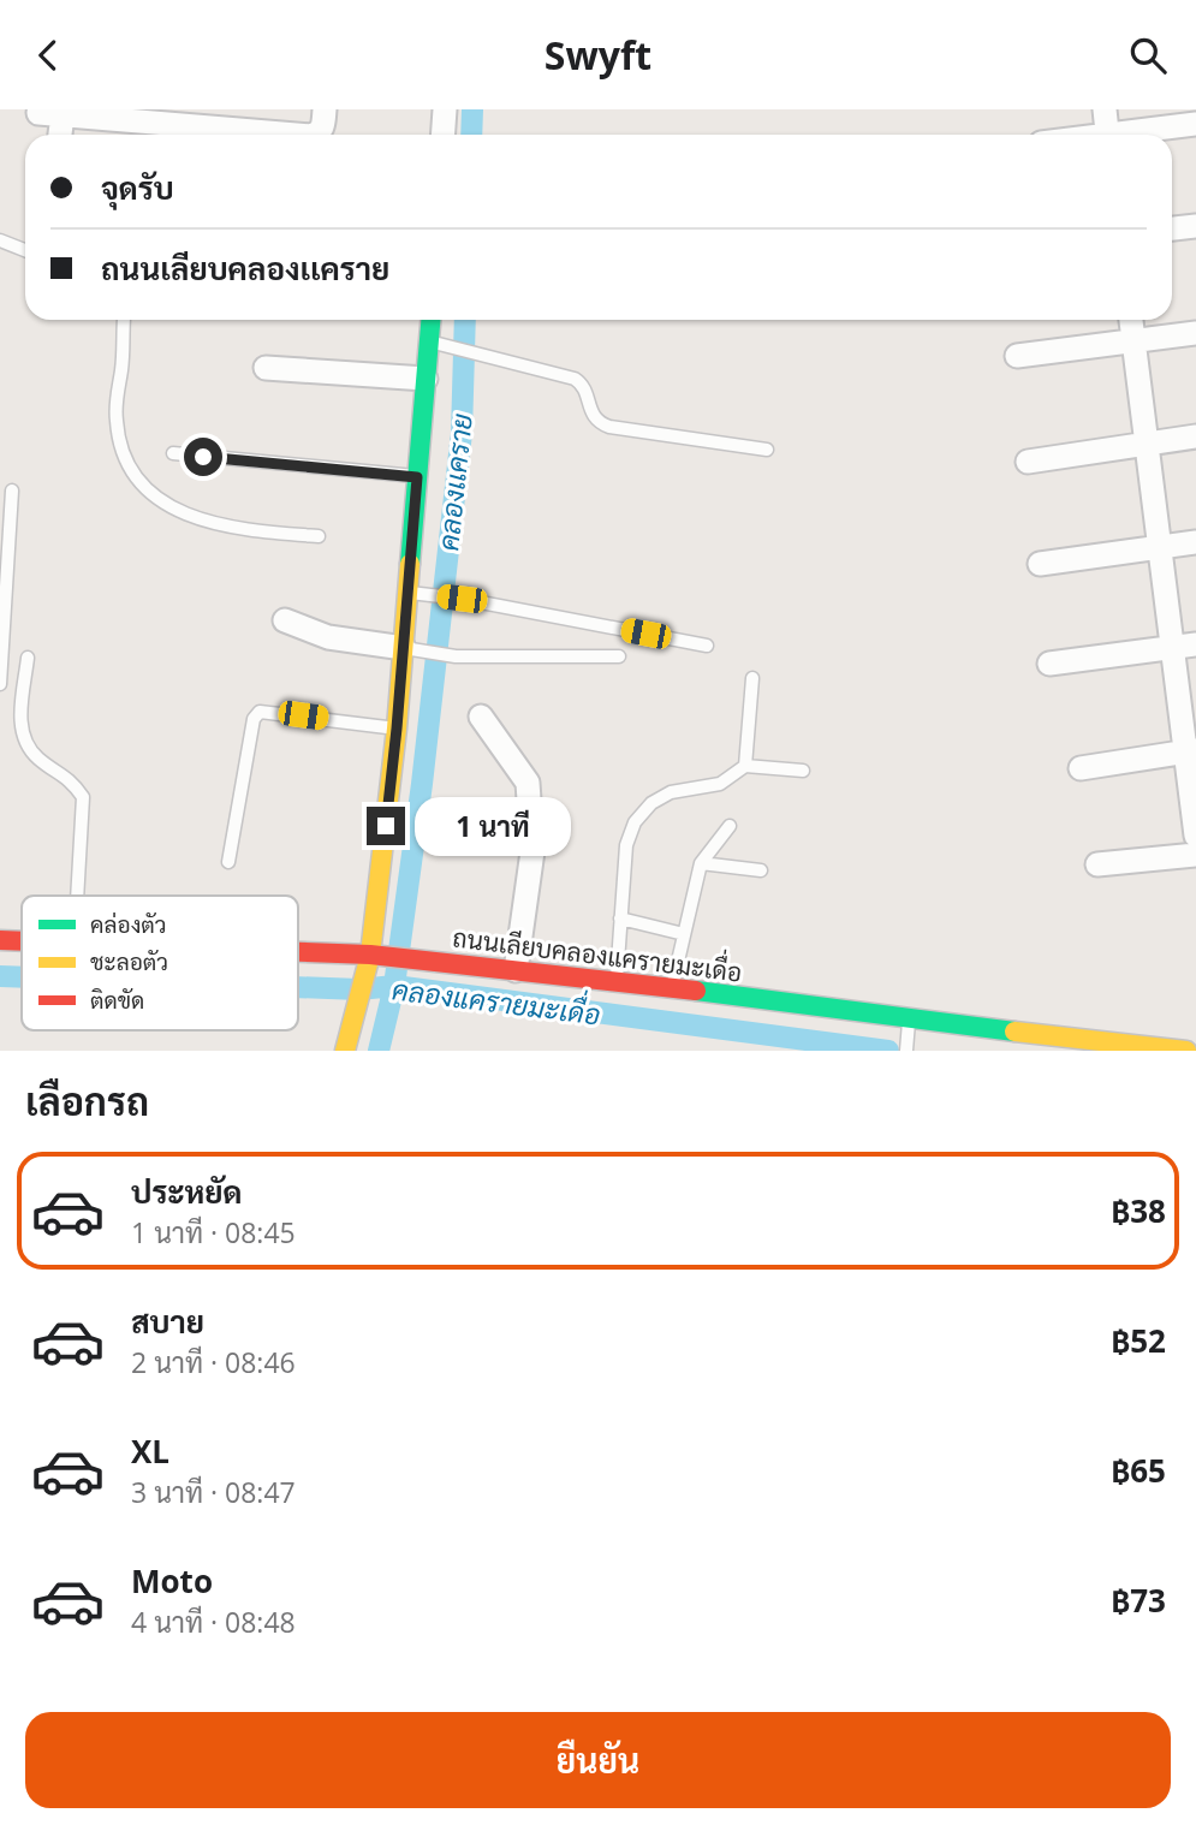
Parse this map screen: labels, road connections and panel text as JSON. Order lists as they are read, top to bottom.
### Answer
{
  "streets": {
    "street": ["ถนนเลียบคลองแครายมะเดื่อ"]
  },
  "water": ["คลองเเคราย", "คลองแครายมะเดื่อ"],
  "legend": ["คล่องตัว", "ชะลอตัว", "ติดขัด"],
  "page": {
    "header": "Swyft",
    "banner": ["จุดรับ", "ถนนเลียบคลองเเคราย"],
    "bubble": "1 นาที",
    "heading": "เลือกรถ",
    "list": [
      {
        "name": "ประหยัด",
        "note": "1 นาที · 08:45",
        "value": "฿38"
      },
      {
        "name": "สบาย",
        "note": "2 นาที · 08:46",
        "value": "฿52"
      },
      {
        "name": "XL",
        "note": "3 นาที · 08:47",
        "value": "฿65"
      },
      {
        "name": "Moto",
        "note": "4 นาที · 08:48",
        "value": "฿73"
      }
    ],
    "buttons": "ยืนยัน"
  }
}
